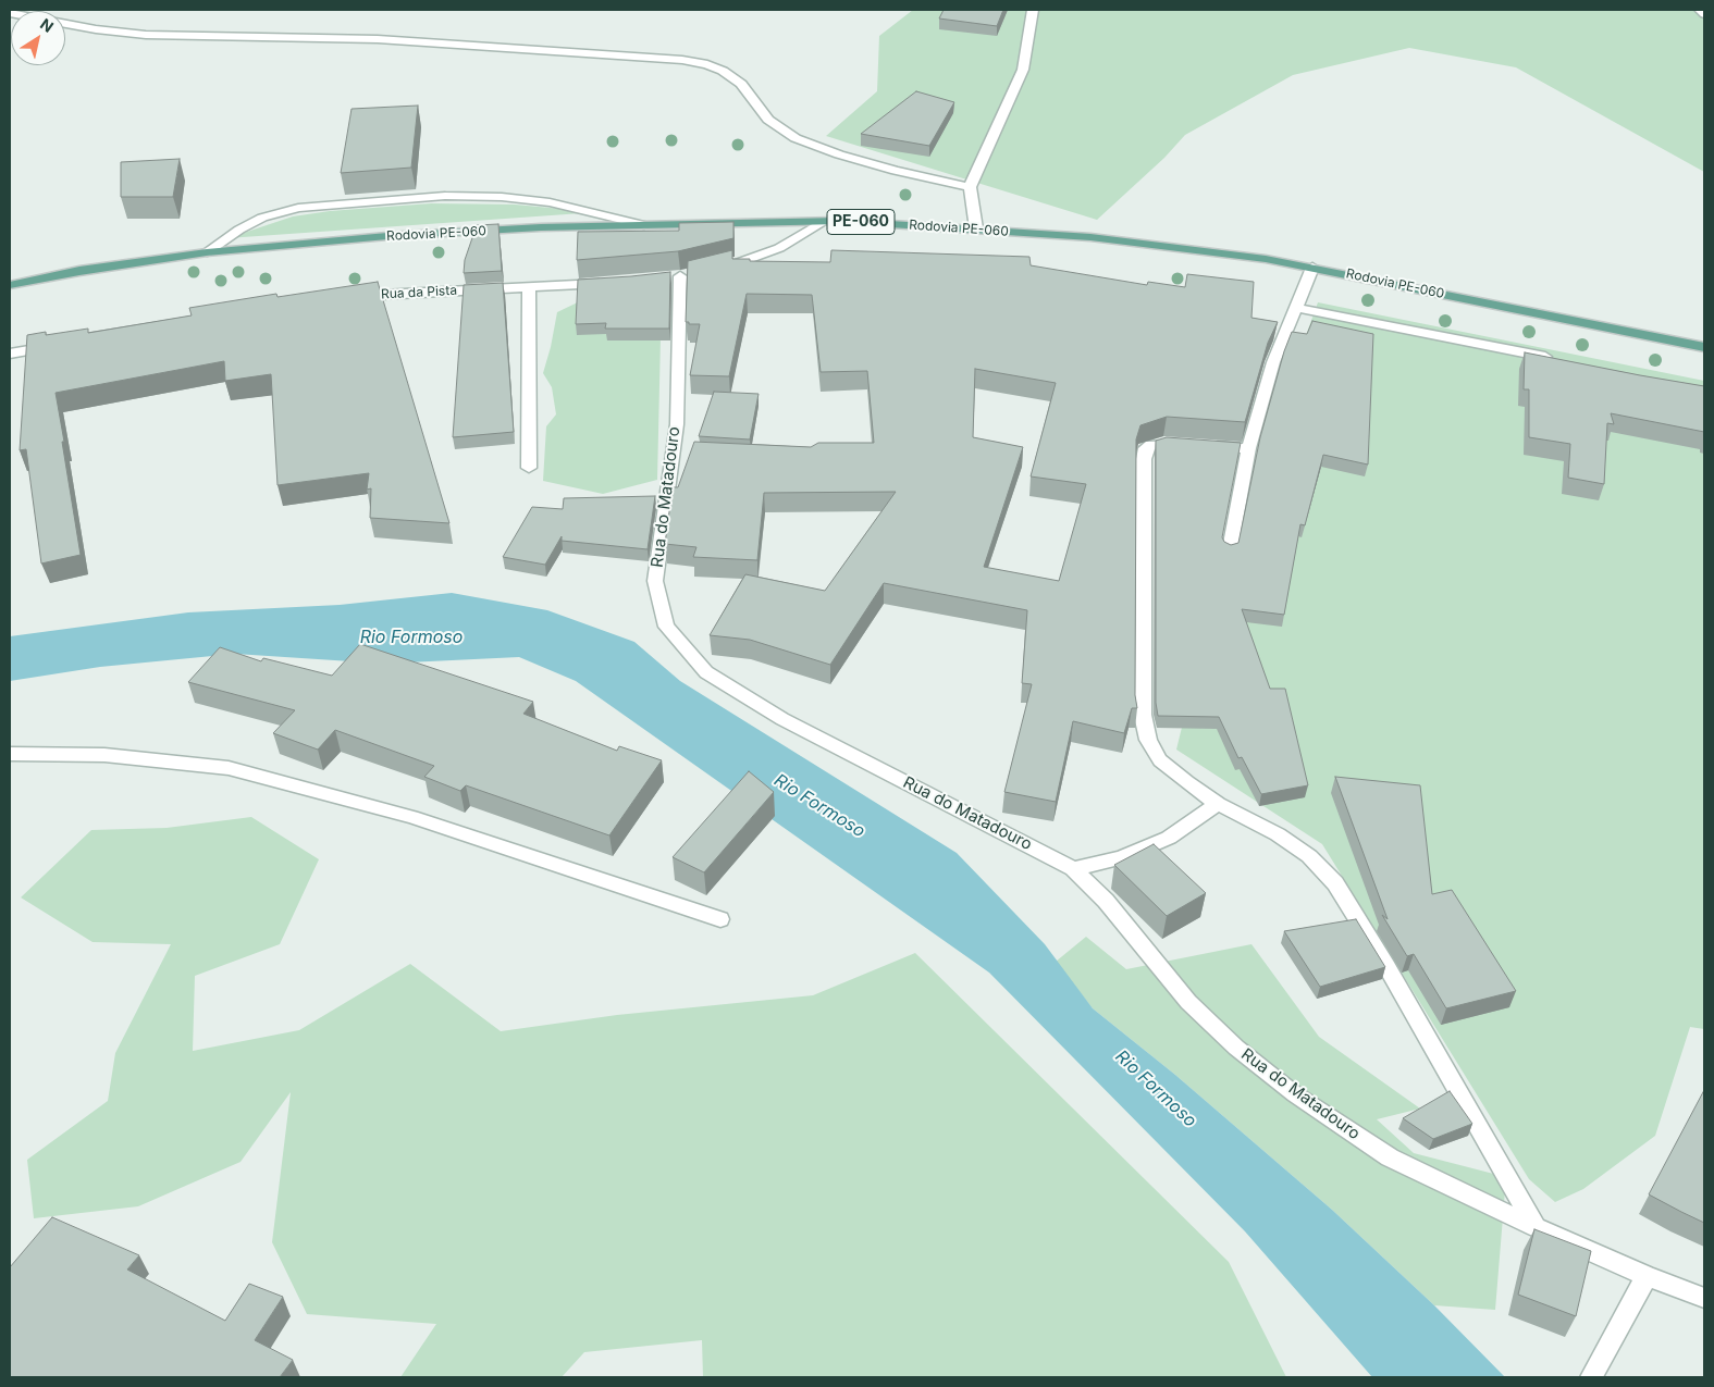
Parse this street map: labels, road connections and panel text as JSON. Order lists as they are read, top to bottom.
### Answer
{
  "streets": {
    "main road": ["PE-060", "Rodovia PE-060"],
    "street": ["Rua da Pista", "Rua do Matadouro"]
  },
  "water": ["Rio Formoso"],
  "north": "top right"
}
